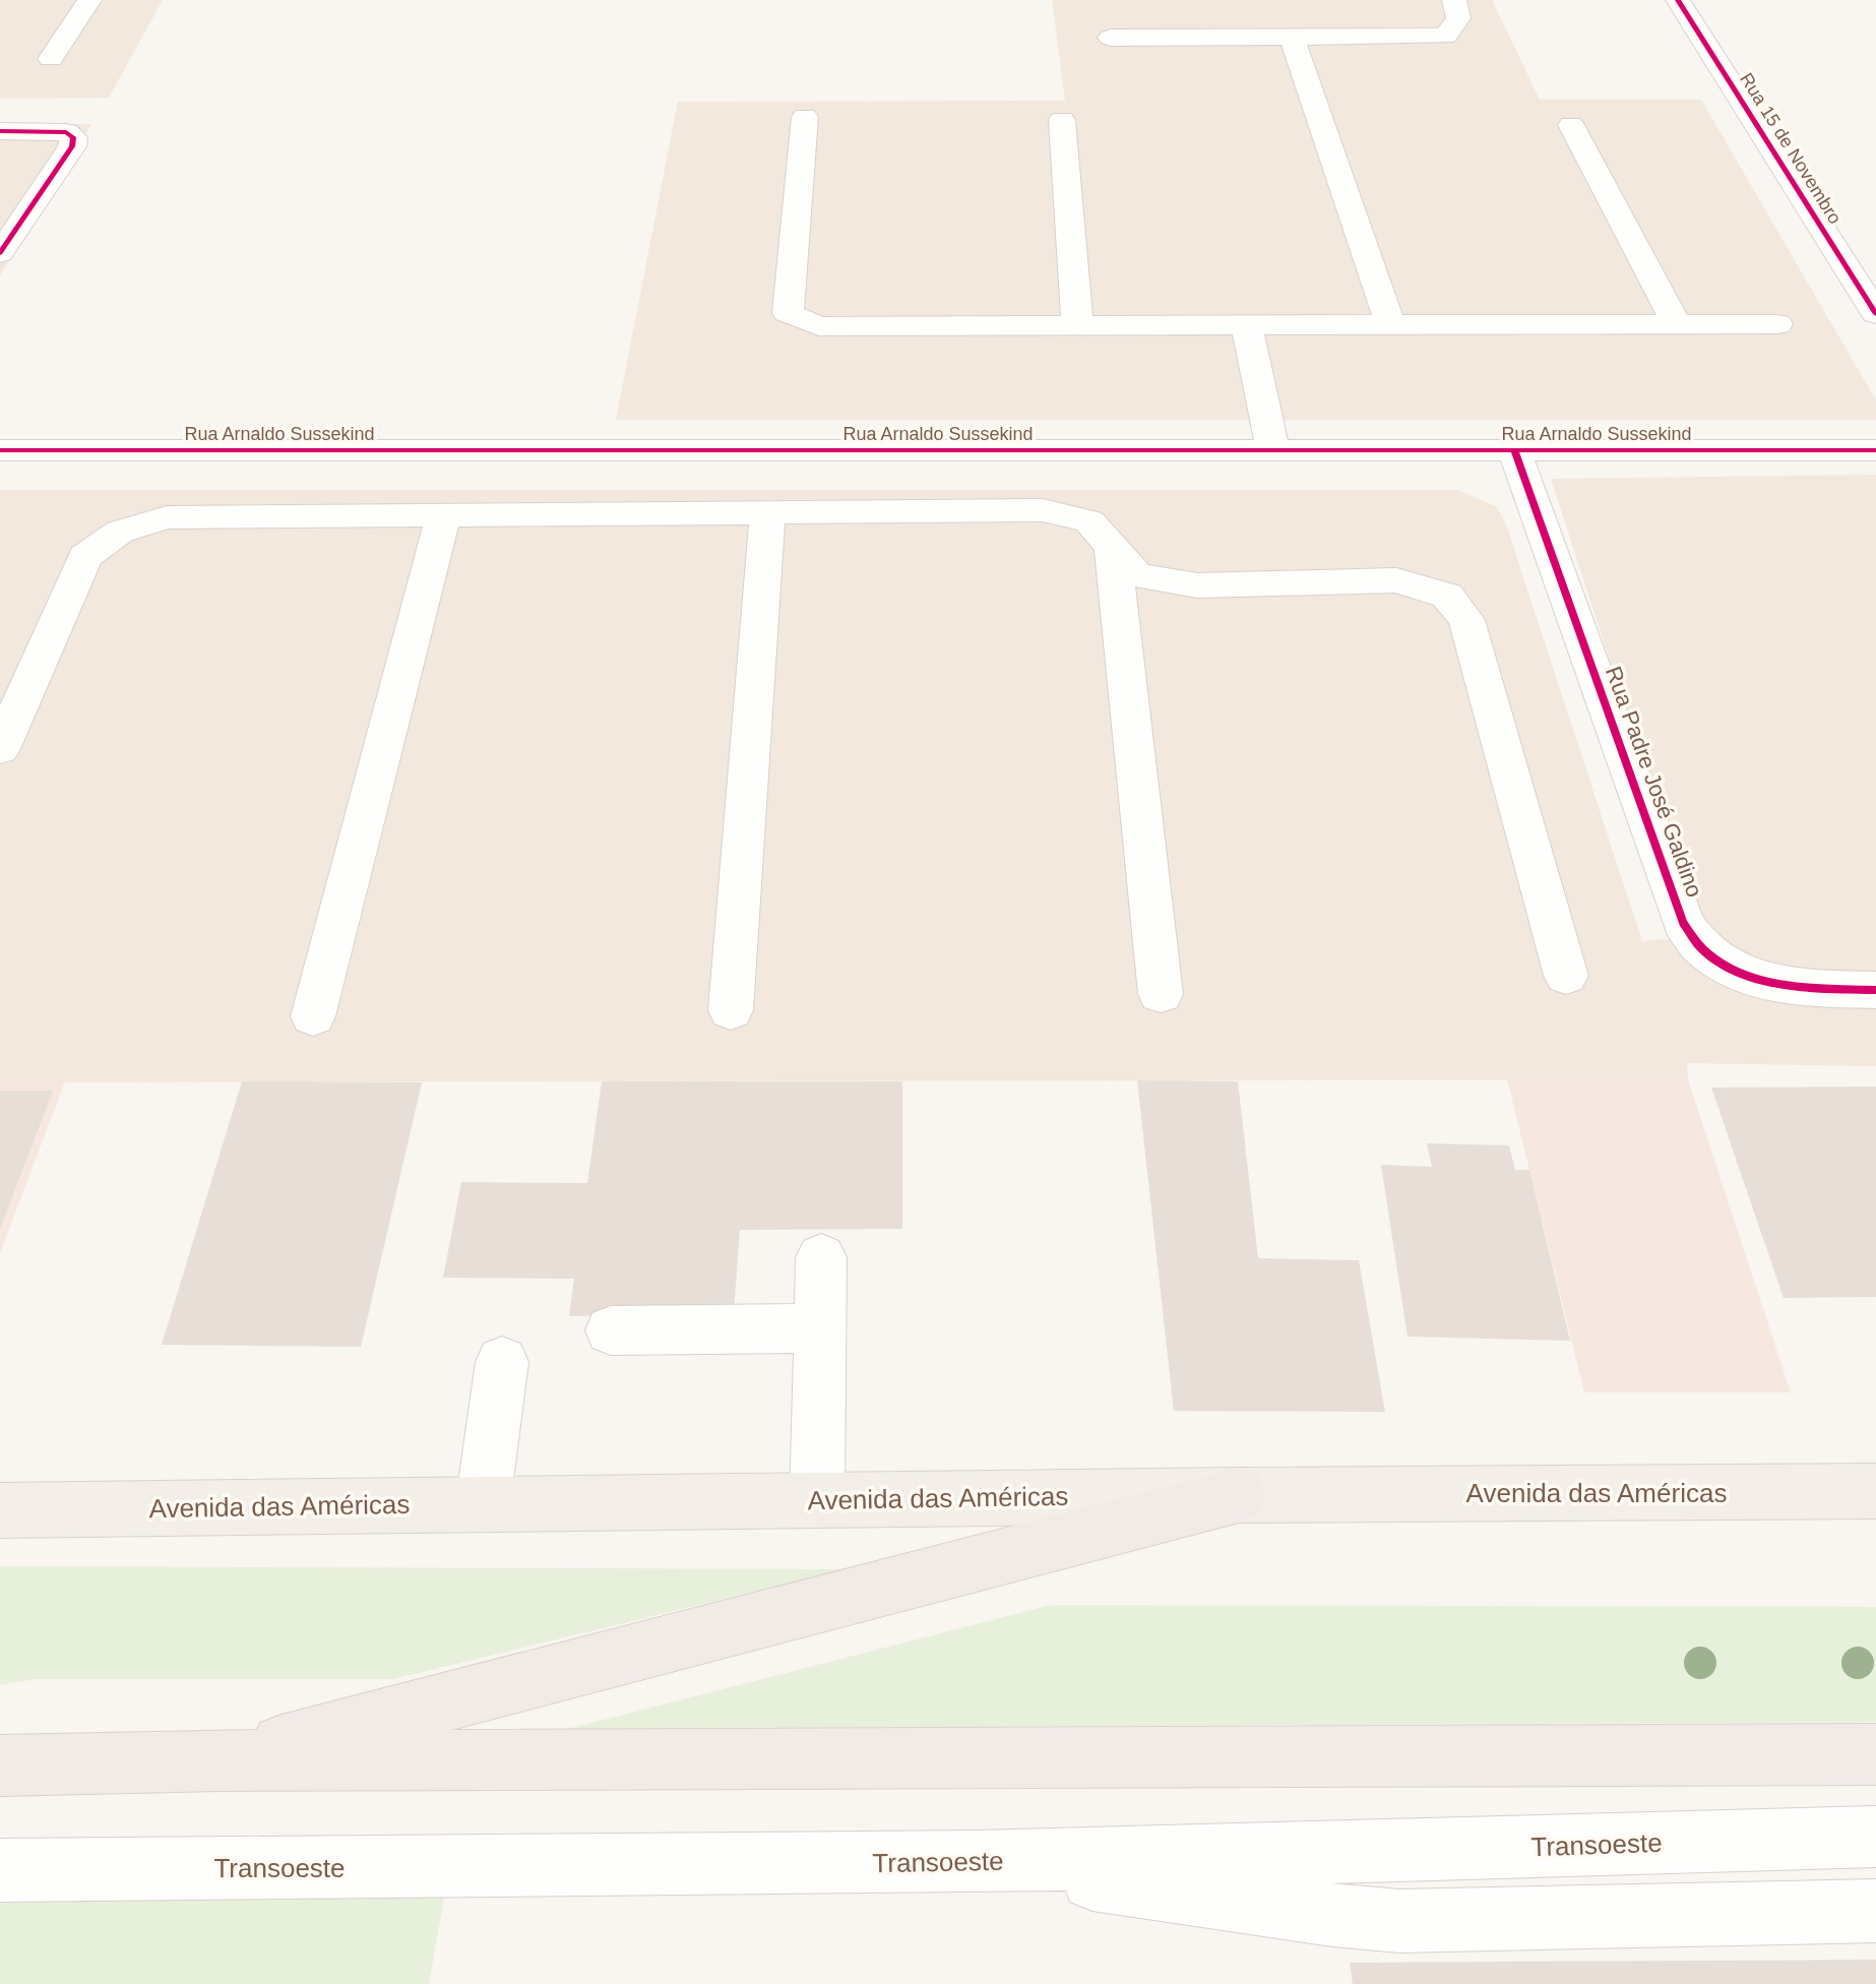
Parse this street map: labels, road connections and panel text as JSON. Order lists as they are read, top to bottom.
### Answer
{
  "streets": {
    "main road": ["Avenida das Américas"],
    "street": [
      "Rua 15 de Novembro",
      "Rua Arnaldo Sussekind",
      "Rua Padre José Galdino",
      "Transoeste"
    ]
  },
  "crossings": [
    ["Rua Arnaldo Sussekind", "Rua Padre José Galdino"]
  ]
}
